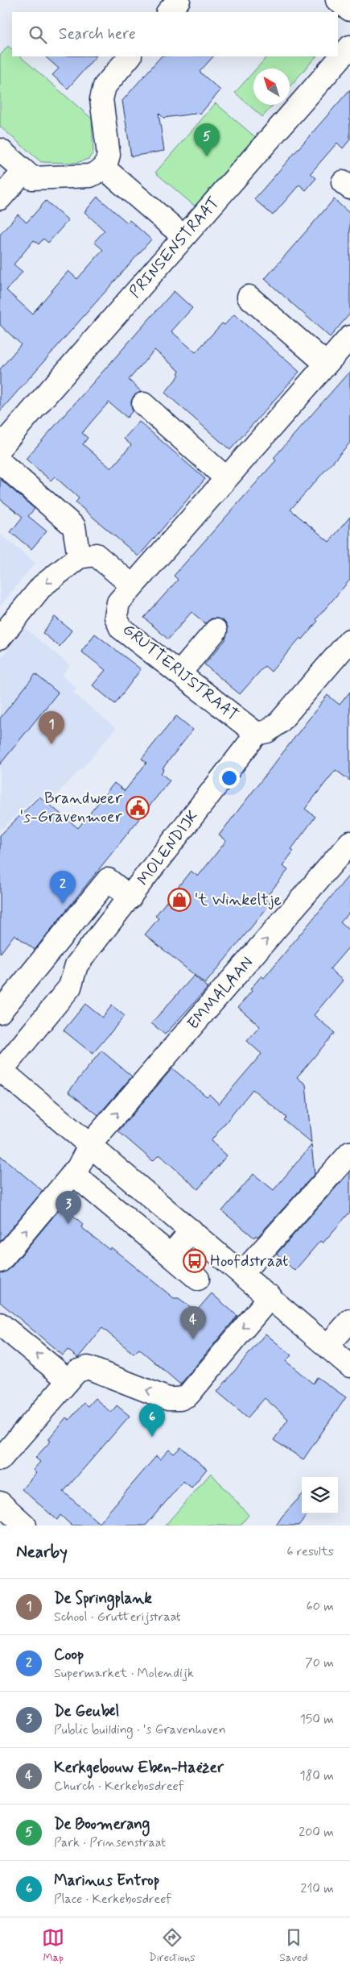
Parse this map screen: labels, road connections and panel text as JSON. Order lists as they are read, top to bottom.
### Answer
{
  "streets": {
    "street": [
      "PRINSENSTRAAT",
      "GRUTTERIJSTRAAT",
      "MOLENDIJK",
      "EMMALAAN"
    ]
  },
  "crossings": [
    ["GRUTTERIJSTRAAT", "MOLENDIJK"]
  ],
  "one_way": ["EMMALAAN"],
  "places": {
    "public building": ["Brandweer 's-Gravenmoer"],
    "shop": ["'t Winkeltje"],
    "bus stop": ["Hoofdstraat"]
  },
  "north": "top left",
  "page": {
    "search": "Search here",
    "pins": [
      "5",
      "1",
      "2",
      "3",
      "4",
      "6"
    ],
    "heading": ["Nearby", "6 results"],
    "list": [
      {
        "mark": "1",
        "name": "De Springplank",
        "note": "School · Grutterijstraat",
        "value": "60 m"
      },
      {
        "mark": "2",
        "name": "Coop",
        "note": "Supermarket · Molendijk",
        "value": "70 m"
      },
      {
        "mark": "3",
        "name": "De Geubel",
        "note": "Public building · 's Gravenhoven",
        "value": "150 m"
      },
      {
        "mark": "4",
        "name": "Kerkgebouw Eben-Haëzer",
        "note": "Church · Kerkebosdreef",
        "value": "180 m"
      },
      {
        "mark": "5",
        "name": "De Boomerang",
        "note": "Park · Prinsenstraat",
        "value": "200 m"
      },
      {
        "mark": "6",
        "name": "Marinus Entrop",
        "note": "Place · Kerkebosdreef",
        "value": "210 m"
      }
    ],
    "nav": ["Map", "Directions", "Saved"]
  }
}
